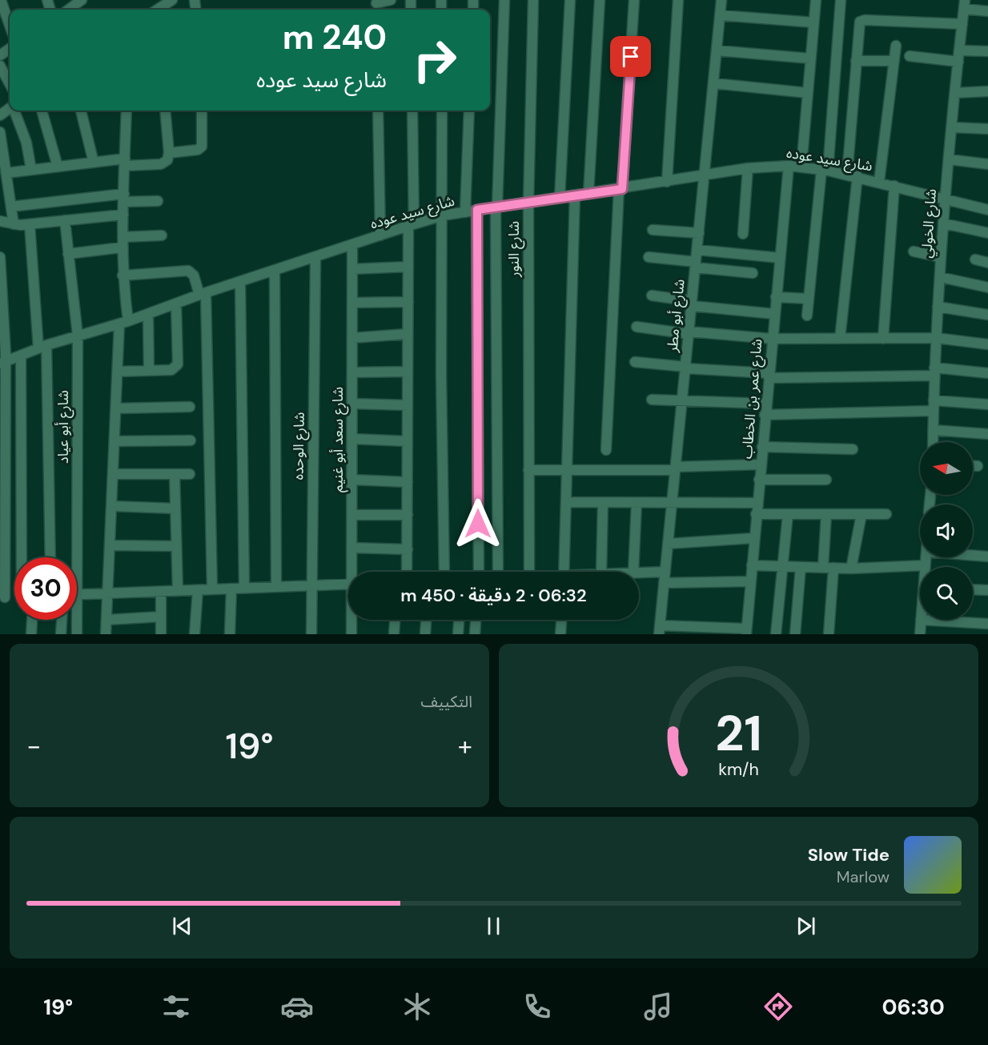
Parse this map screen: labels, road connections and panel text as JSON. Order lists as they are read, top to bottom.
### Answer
{
  "streets": {
    "street": [
      "شارع سيد عوده",
      "شارع الخولي",
      "شارع النور",
      "شارع أبو مطر",
      "شارع عمر بن الخطاب",
      "شارع أبو عياد",
      "شارع سعد أبو غنيم",
      "شارع الوحده"
    ]
  },
  "crossings": [
    ["شارع سيد عوده", "شارع الخولي"],
    ["شارع سيد عوده", "شارع النور"],
    ["شارع سيد عوده", "شارع أبو مطر"],
    ["شارع سيد عوده", "شارع عمر بن الخطاب"],
    ["شارع سيد عوده", "شارع أبو عياد"],
    ["شارع سيد عوده", "شارع سعد أبو غنيم"],
    ["شارع سيد عوده", "شارع الوحده"]
  ],
  "north": "left",
  "page": {
    "turn": ["240 m", "شارع سيد عوده"],
    "limit": "30",
    "trip": "06:32 · 2 دقيقة · 450 m",
    "tile": "التكييف",
    "heat": ["−", "19°", "+"],
    "song": ["Slow Tide", "Marlow"],
    "tabs": ["06:30", "19°"],
    "gauge": ["21", "km/h"]
  }
}
